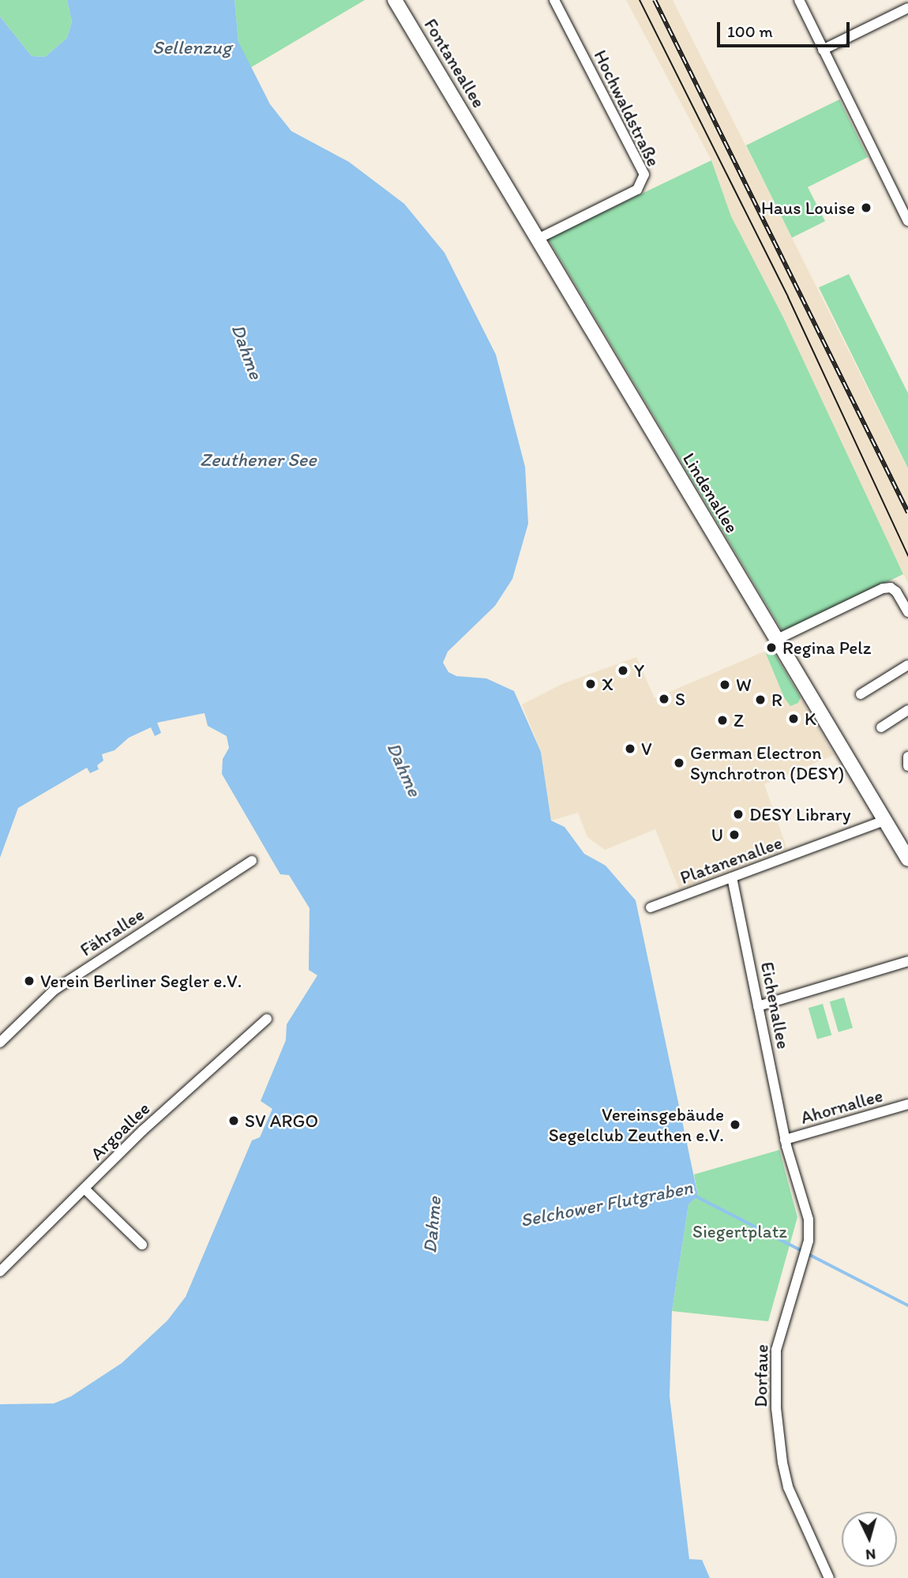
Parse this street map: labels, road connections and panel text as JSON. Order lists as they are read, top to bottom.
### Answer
{
  "streets": {
    "main road": ["Fontaneallee", "Lindenallee"],
    "street": [
      "Hochwaldstraße",
      "Platanenallee",
      "Fährallee",
      "Eichenallee",
      "Ahornallee",
      "Argoallee",
      "Dorfaue"
    ]
  },
  "crossings": [
    ["Fontaneallee", "Lindenallee"],
    ["Hochwaldstraße", "Lindenallee"],
    ["Lindenallee", "Platanenallee"],
    ["Platanenallee", "Eichenallee"],
    ["Eichenallee", "Ahornallee"],
    ["Eichenallee", "Dorfaue"],
    ["Ahornallee", "Dorfaue"]
  ],
  "water": [
    "Sellenzug",
    "Dahme",
    "Zeuthener See",
    "Selchower Flutgraben"
  ],
  "parks": ["Siegertplatz"],
  "places": [
    "Haus Louise",
    "Regina Pelz",
    "Y",
    "X",
    "W",
    "S",
    "R",
    "K",
    "Z",
    "V",
    "German Electron Synchrotron (DESY)",
    "DESY Library",
    "U",
    "Verein Berliner Segler e.V.",
    "SV ARGO",
    "Vereinsgebäude Segelclub Zeuthen e.V."
  ],
  "scale_bar": "100 m",
  "north": "bottom"
}
